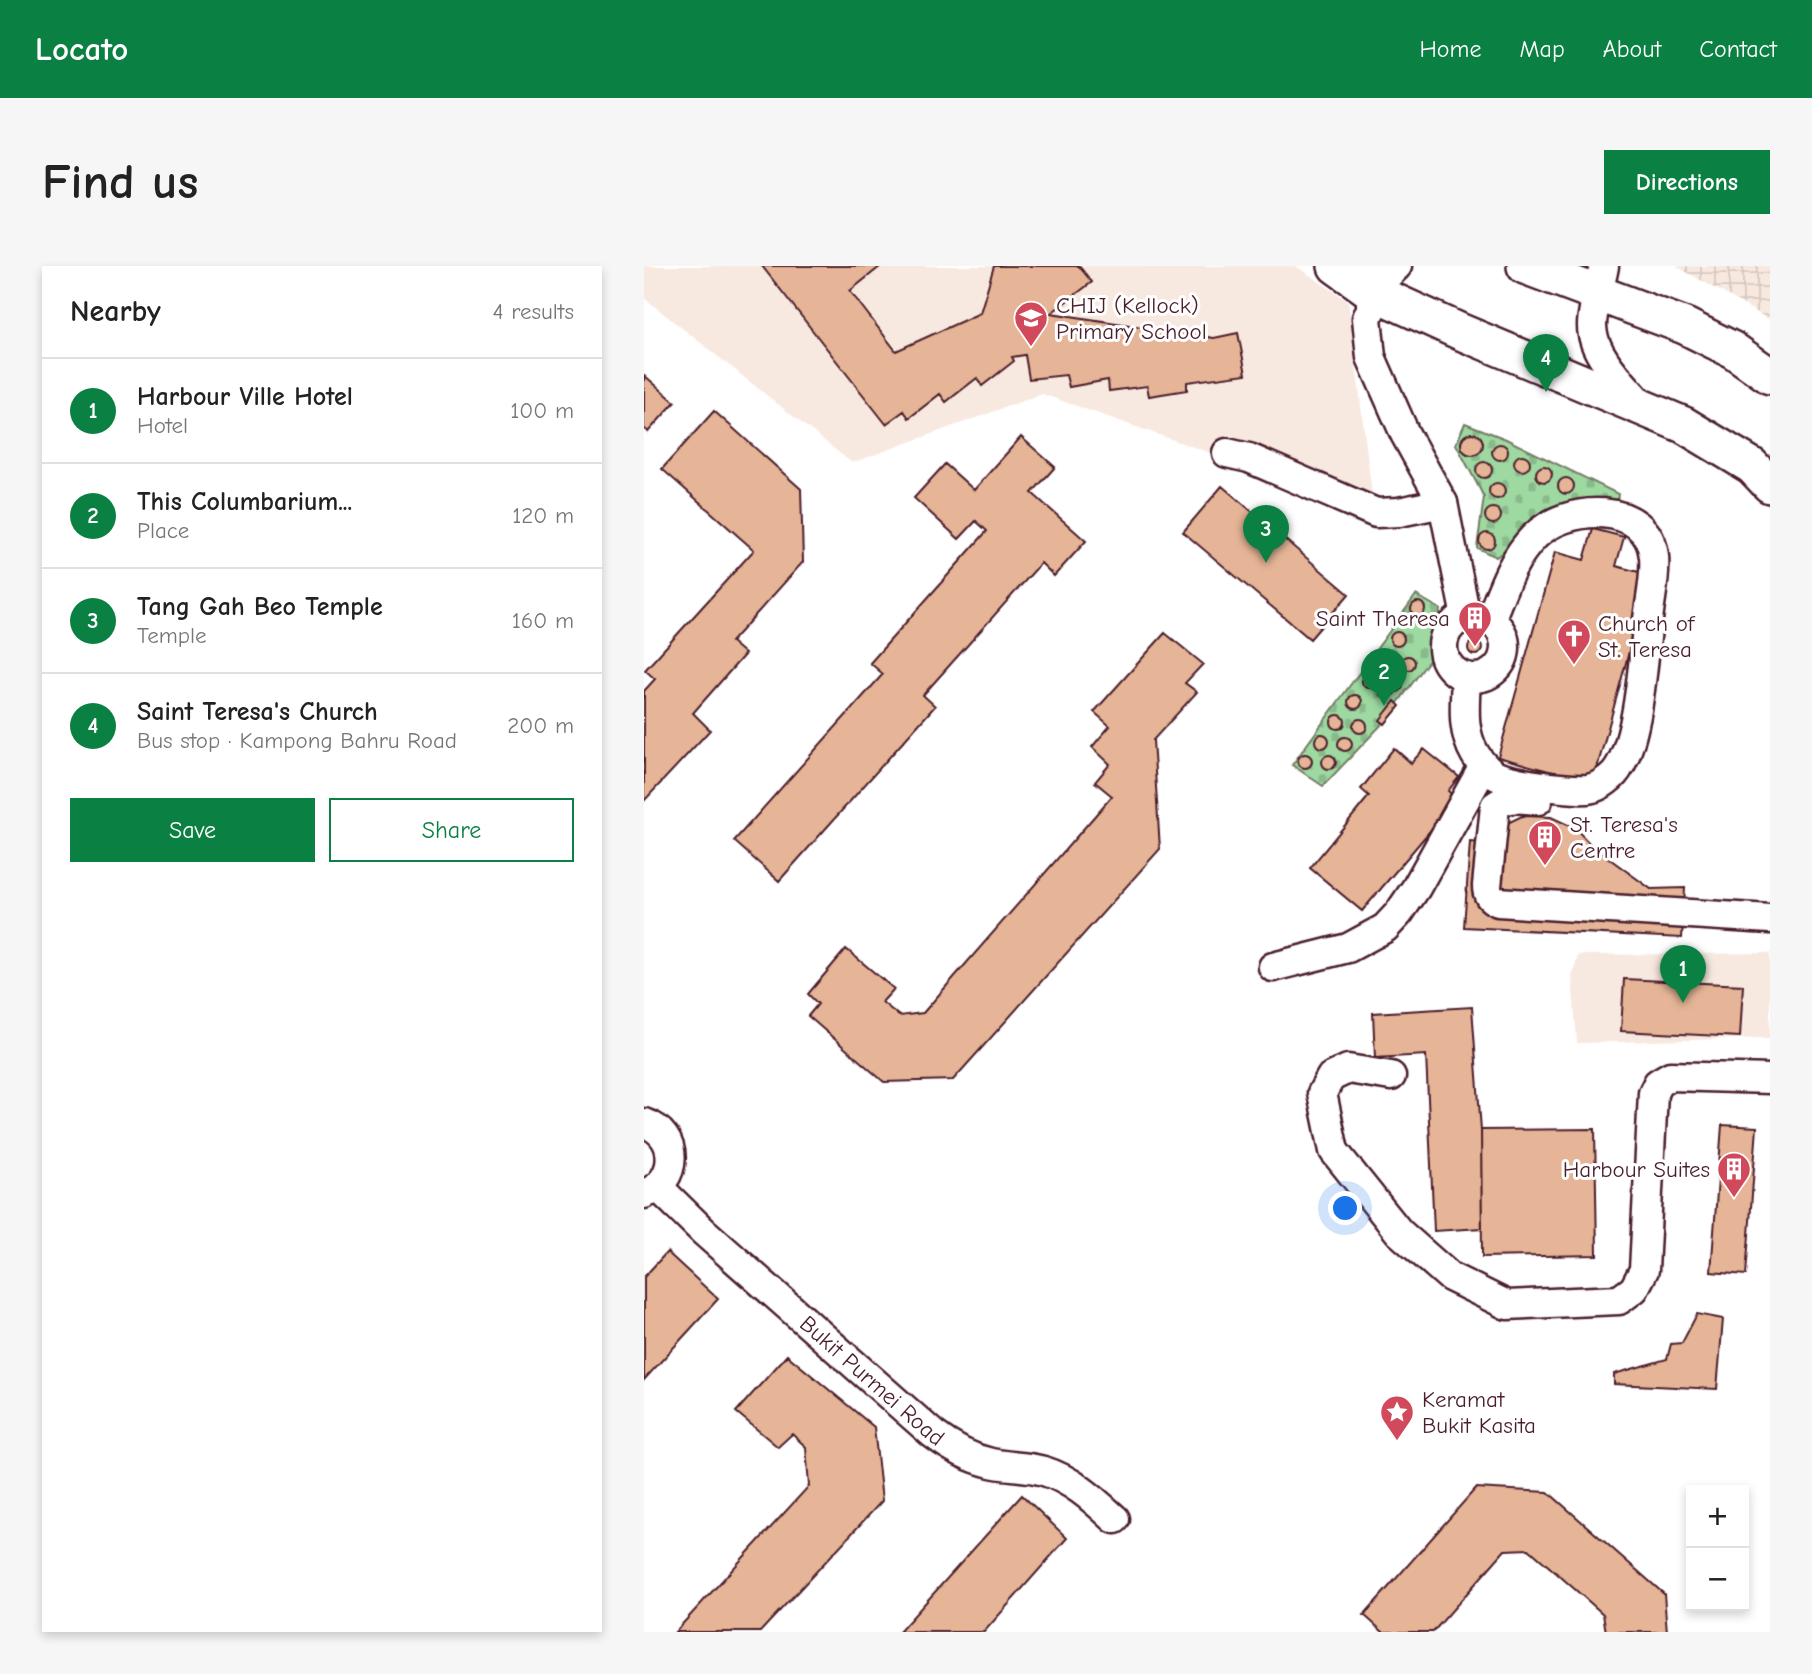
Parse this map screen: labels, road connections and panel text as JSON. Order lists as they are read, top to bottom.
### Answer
{
  "streets": {
    "street": ["Bukit Purmei Road"]
  },
  "places": {
    "school or university": ["CHIJ (Kellock) Primary School"],
    "building": ["Saint Theresa", "St. Teresa's Centre", "Harbour Suites"],
    "church": ["Church of St. Teresa"],
    "place": ["Keramat Bukit Kasita"]
  },
  "page": {
    "header": "Locato",
    "nav": [
      "Home",
      "Map",
      "About",
      "Contact"
    ],
    "buttons": [
      "Directions",
      ["Save", "Share"]
    ],
    "title": "Find us",
    "heading": ["Nearby", "4 results"],
    "pins": [
      "4",
      "3",
      "2",
      "1"
    ],
    "list": [
      {
        "mark": "1",
        "name": "Harbour Ville Hotel",
        "note": "Hotel",
        "value": "100 m"
      },
      {
        "mark": "2",
        "name": "This Columbarium...",
        "note": "Place",
        "value": "120 m"
      },
      {
        "mark": "3",
        "name": "Tang Gah Beo Temple",
        "note": "Temple",
        "value": "160 m"
      },
      {
        "mark": "4",
        "name": "Saint Teresa's Church",
        "note": "Bus stop · Kampong Bahru Road",
        "value": "200 m"
      }
    ],
    "map_buttons": ["+", "−"]
  }
}
